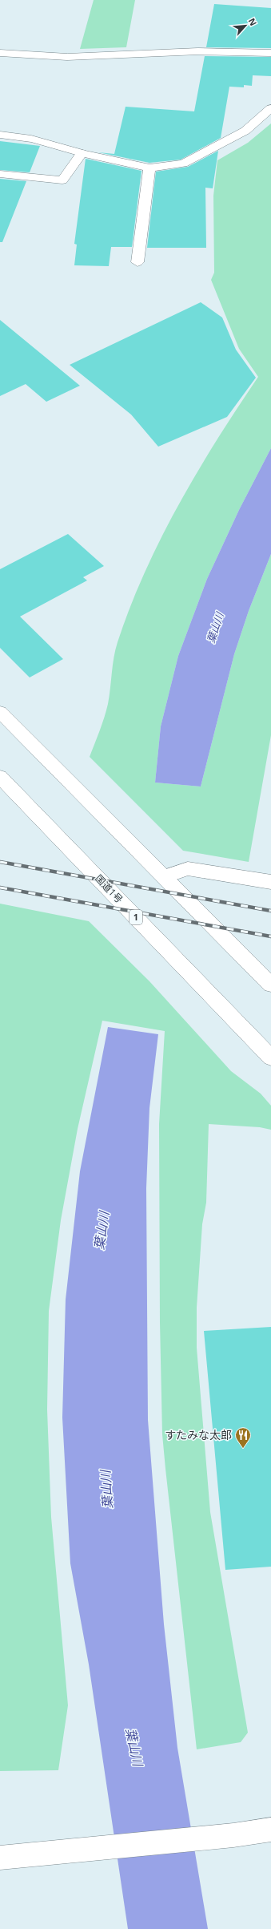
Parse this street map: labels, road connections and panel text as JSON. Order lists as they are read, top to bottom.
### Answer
{
  "streets": {
    "main road": ["国道1号", "1"]
  },
  "water": ["葉山川"],
  "places": {
    "restaurant": ["すたみな太郎"]
  },
  "north": "top right"
}
